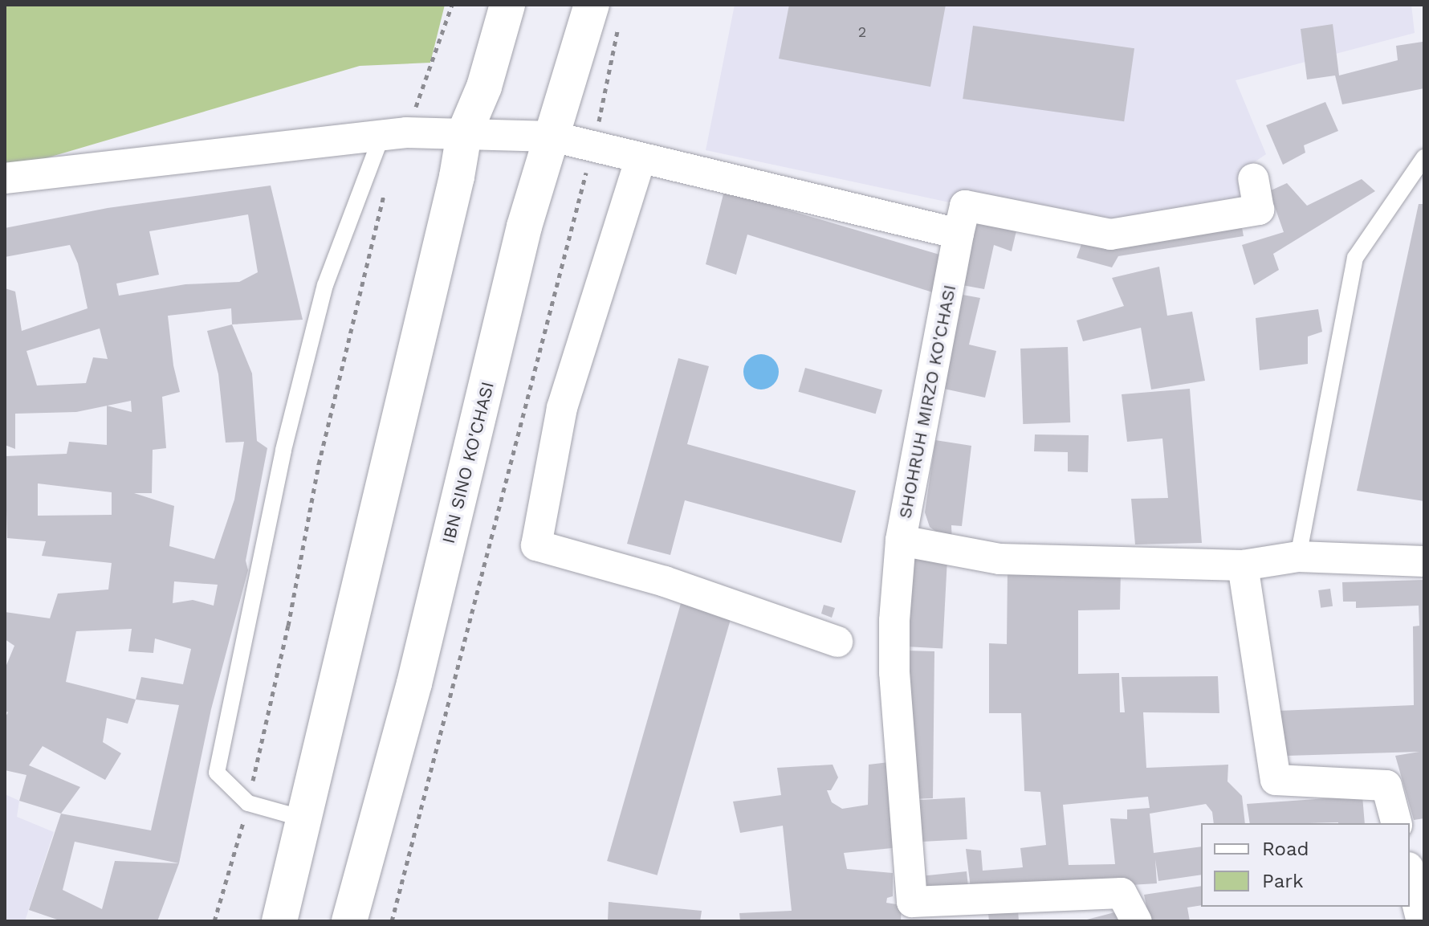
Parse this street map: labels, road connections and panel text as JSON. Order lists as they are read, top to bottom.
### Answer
{
  "streets": {
    "main road": ["IBN SINO KO'CHASI"],
    "street": ["SHOHRUH MIRZO KO'CHASI"]
  },
  "house_numbers": ["2"],
  "legend": ["Road", "Park"]
}
